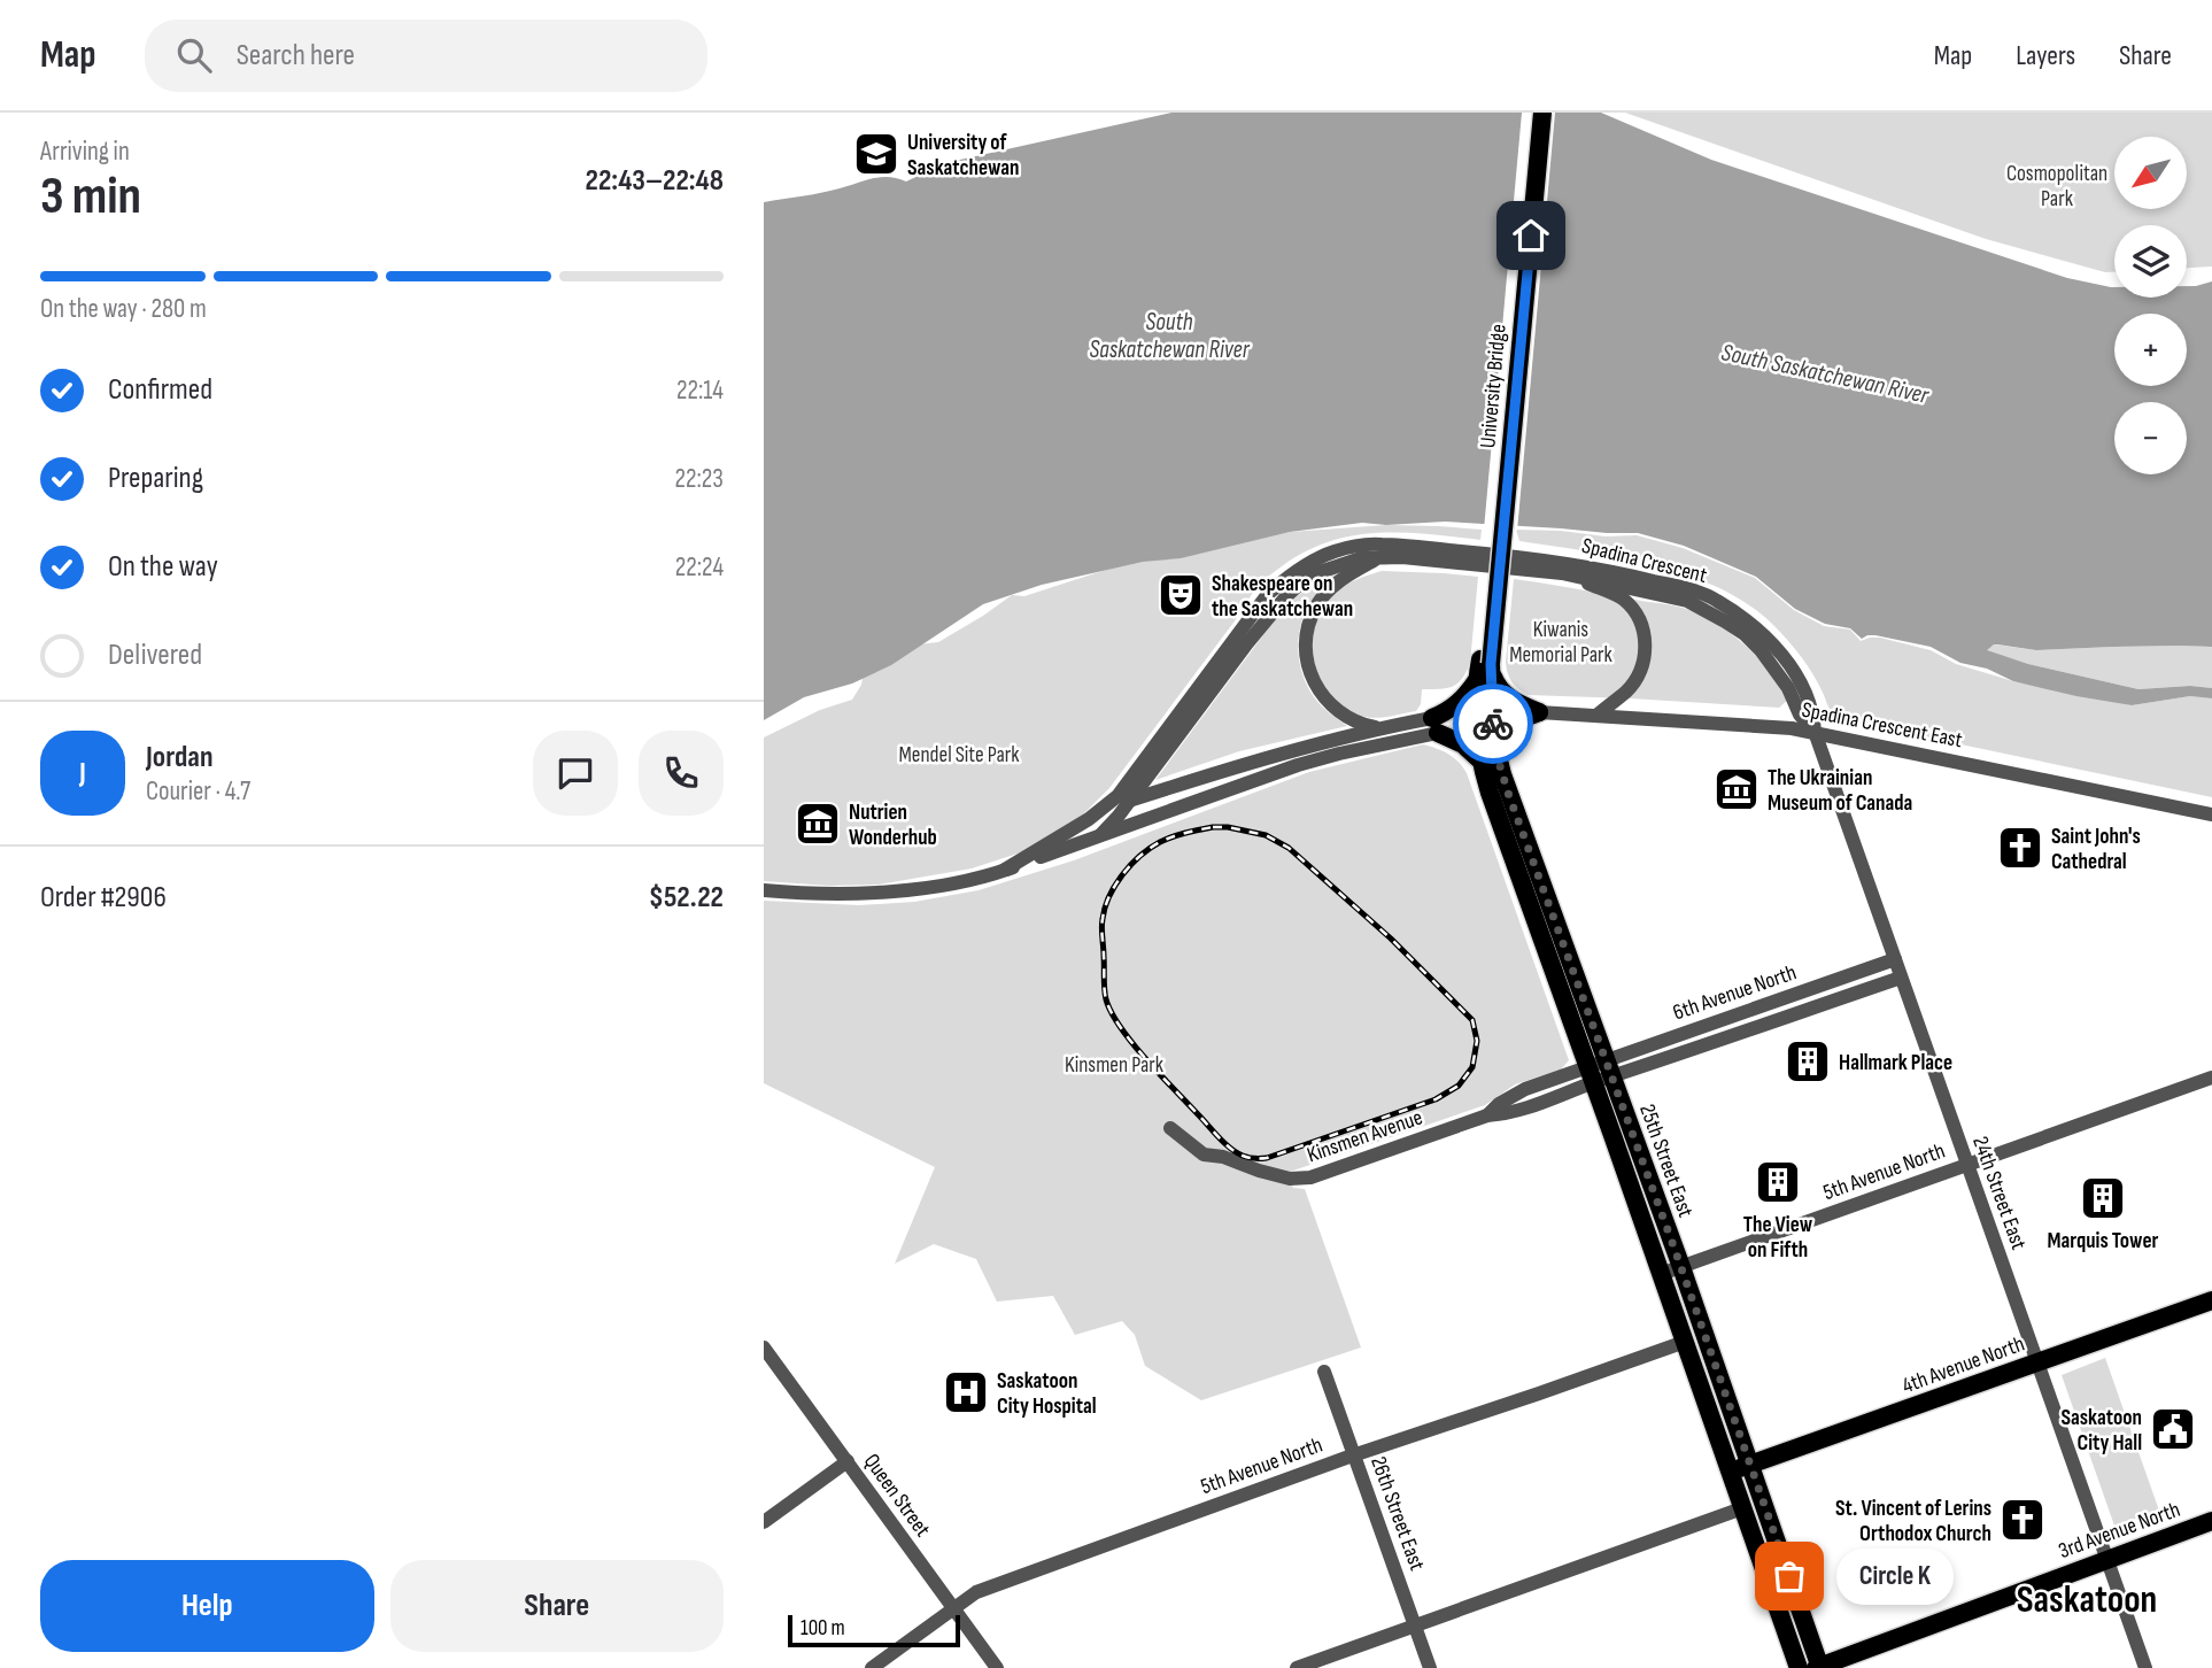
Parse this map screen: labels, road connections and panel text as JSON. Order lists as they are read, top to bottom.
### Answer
{
  "streets": {
    "main road": [
      "University Bridge",
      "25th Street East",
      "4th Avenue North",
      "3rd Avenue North"
    ],
    "street": [
      "Spadina Crescent",
      "Spadina Crescent East",
      "6th Avenue North",
      "Kinsmen Avenue",
      "5th Avenue North",
      "24th Street East",
      "Queen Street",
      "26th Street East"
    ]
  },
  "crossings": [
    ["University Bridge", "25th Street East"],
    ["Spadina Crescent", "Spadina Crescent East"],
    ["Spadina Crescent", "24th Street East"],
    ["Spadina Crescent East", "24th Street East"],
    ["6th Avenue North", "Kinsmen Avenue"],
    ["6th Avenue North", "25th Street East"],
    ["6th Avenue North", "24th Street East"],
    ["Kinsmen Avenue", "25th Street East"],
    ["25th Street East", "5th Avenue North"],
    ["25th Street East", "4th Avenue North"],
    ["25th Street East", "3rd Avenue North"],
    ["5th Avenue North", "24th Street East"],
    ["5th Avenue North", "Queen Street"],
    ["5th Avenue North", "26th Street East"],
    ["24th Street East", "4th Avenue North"],
    ["24th Street East", "3rd Avenue North"]
  ],
  "districts": ["Saskatoon"],
  "water": ["South Saskatchewan River"],
  "parks": [
    "Cosmopolitan Park",
    "Kiwanis Memorial Park",
    "Mendel Site Park",
    "Kinsmen Park"
  ],
  "places": {
    "school or university": ["University of Saskatchewan"],
    "theatre": ["Shakespeare on the Saskatchewan"],
    "museum": ["The Ukrainian Museum of Canada", "Nutrien Wonderhub"],
    "church": ["Saint John's Cathedral", "St. Vincent of Lerins Orthodox Church"],
    "building": ["Hallmark Place", "The View on Fifth", "Marquis Tower"],
    "hospital": ["Saskatoon City Hospital"],
    "public building": ["Saskatoon City Hall"],
    "other": ["Circle K"]
  },
  "scale_bar": "100 m",
  "north": "bottom left",
  "page": {
    "header": "Map",
    "search": "Search here",
    "nav": ["Map", "Layers", "Share"],
    "heading": ["3 min", "Arriving in", "22:43–22:48"],
    "panel": [
      "Jordan",
      "Courier · 4.7",
      "Order #2906",
      "$52.22"
    ],
    "map_buttons": ["+", "−"],
    "bar": "On the way · 280 m",
    "list": [
      ["Confirmed", "22:14"],
      ["Preparing", "22:23"],
      ["On the way", "22:24"],
      "Delivered"
    ],
    "round": "J",
    "buttons": ["Help", "Share"],
    "bubble": "Circle K",
    "scale": "100 m"
  }
}
